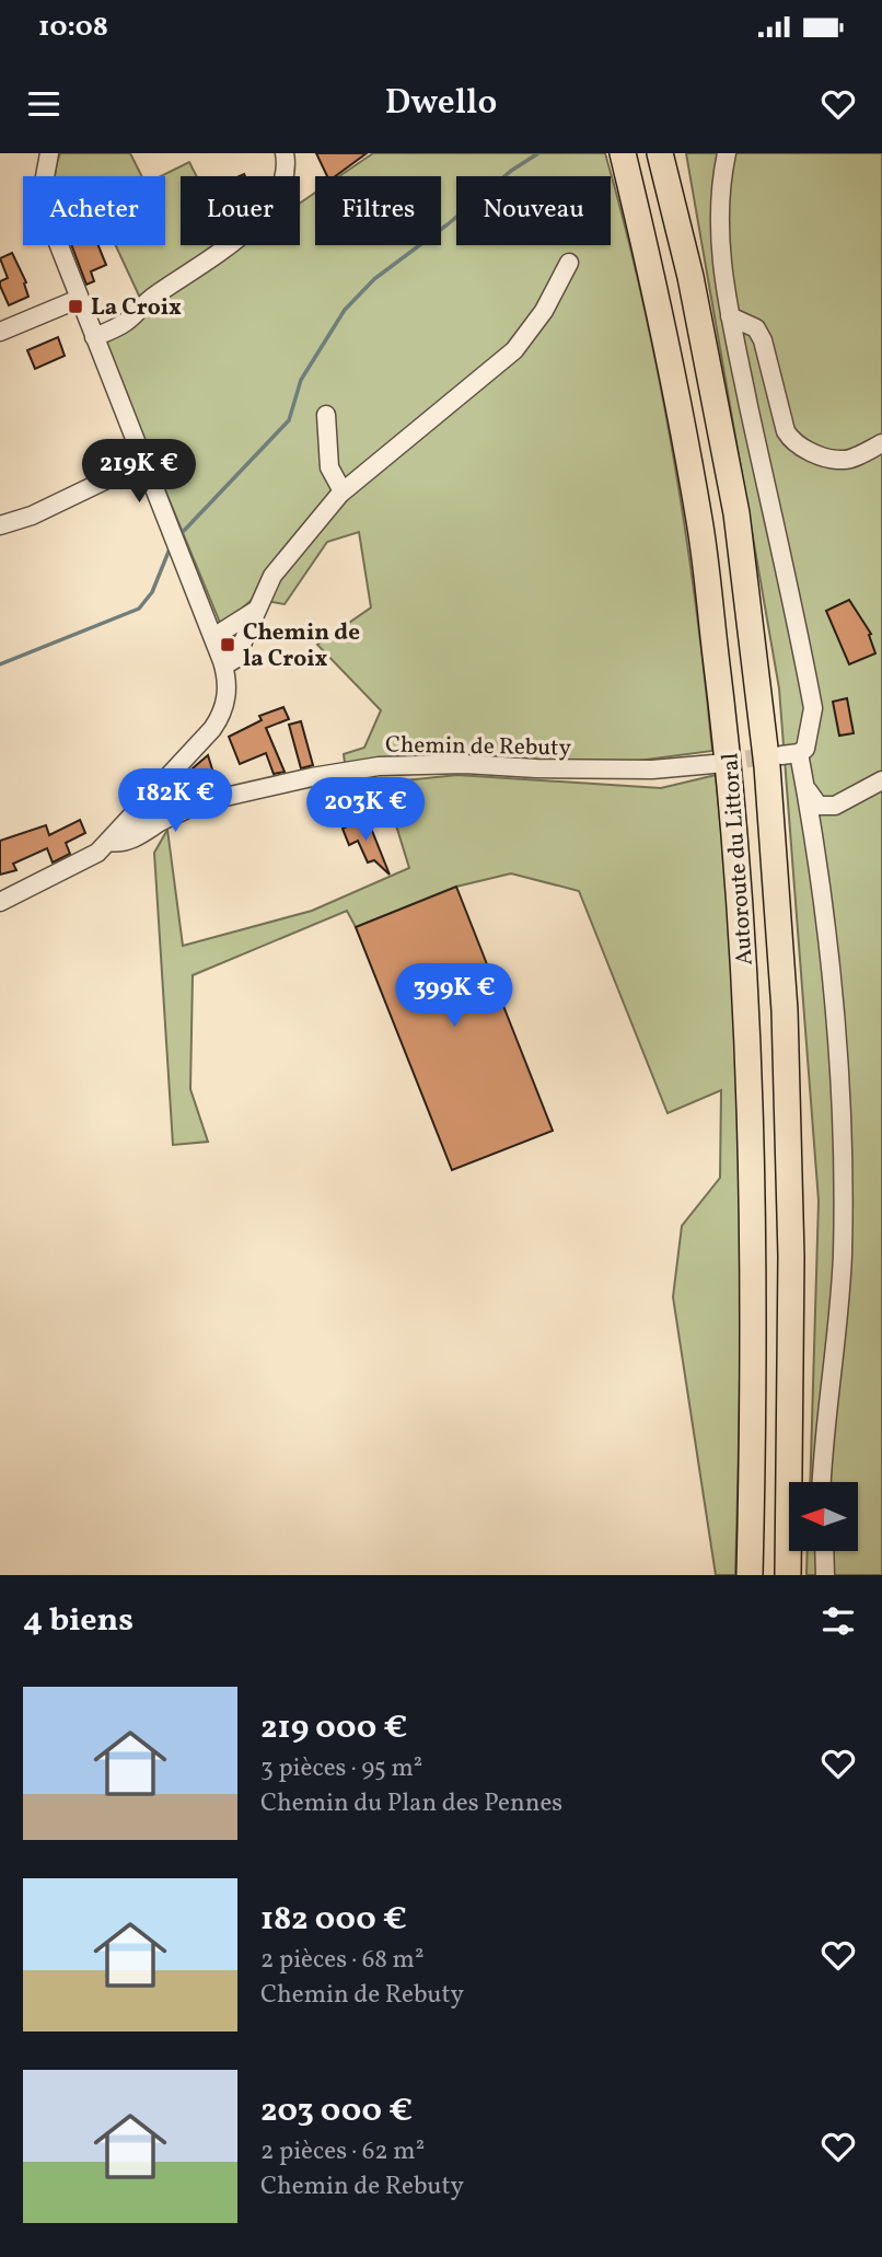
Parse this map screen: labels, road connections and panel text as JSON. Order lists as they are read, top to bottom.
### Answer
{
  "streets": {
    "highway": ["Autoroute du Littoral"],
    "street": ["Chemin de Rebuty"]
  },
  "places": {
    "transit": ["La Croix", "Chemin de la Croix"]
  },
  "north": "left",
  "page": {
    "status": "10:08",
    "header": "Dwello",
    "chip": [
      "Acheter",
      "Louer",
      "Filtres",
      "Nouveau"
    ],
    "price": [
      "219K €",
      "182K €",
      "203K €",
      "399K €"
    ],
    "heading": "4 biens",
    "list": [
      {
        "name": "219 000 €",
        "note": "3 pièces · 95 m² · Chemin du Plan des Pennes"
      },
      {
        "name": "182 000 €",
        "note": "2 pièces · 68 m² · Chemin de Rebuty"
      },
      {
        "name": "203 000 €",
        "note": "2 pièces · 62 m² · Chemin de Rebuty"
      }
    ]
  }
}
